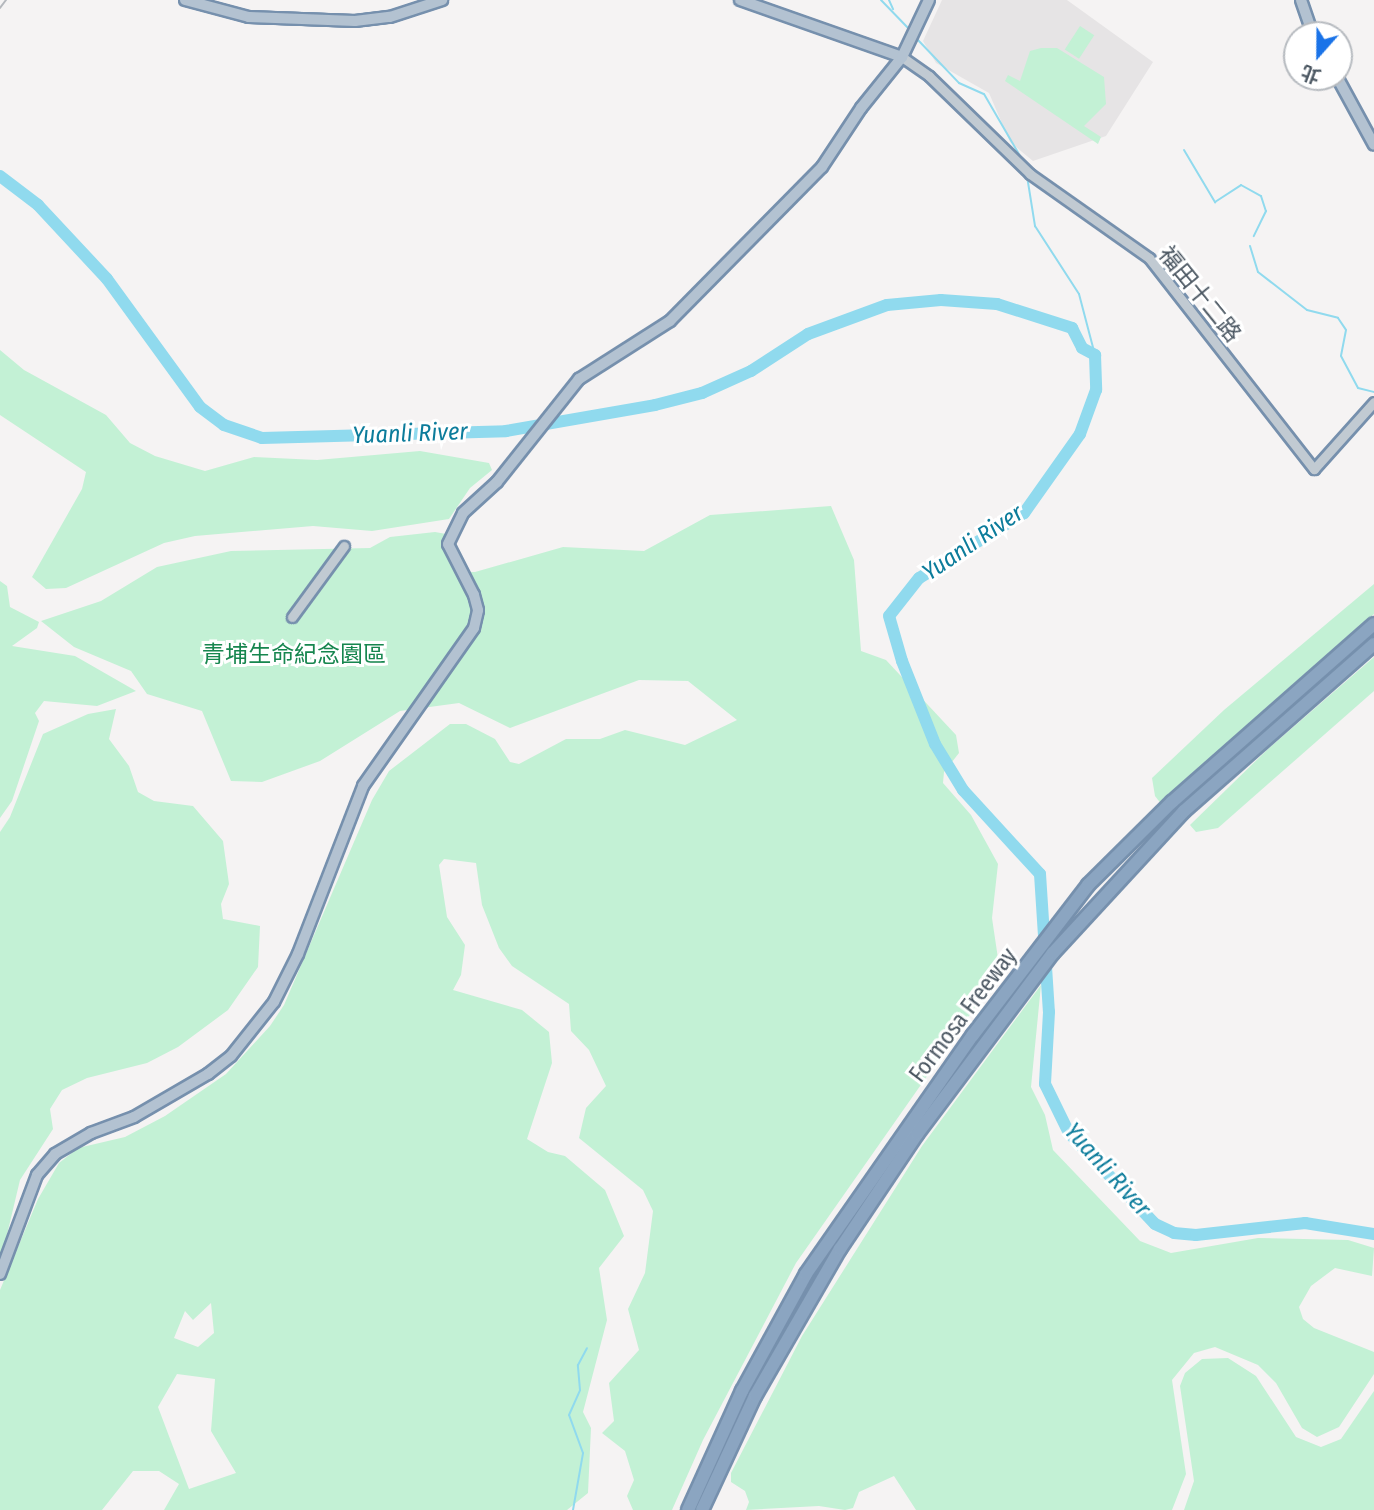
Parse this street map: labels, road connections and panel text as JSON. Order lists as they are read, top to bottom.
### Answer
{
  "streets": {
    "highway": ["Formosa Freeway"],
    "street": ["福田十二路"]
  },
  "water": ["Yuanli River"],
  "parks": ["青埔生命紀念園區"],
  "north": "bottom"
}
